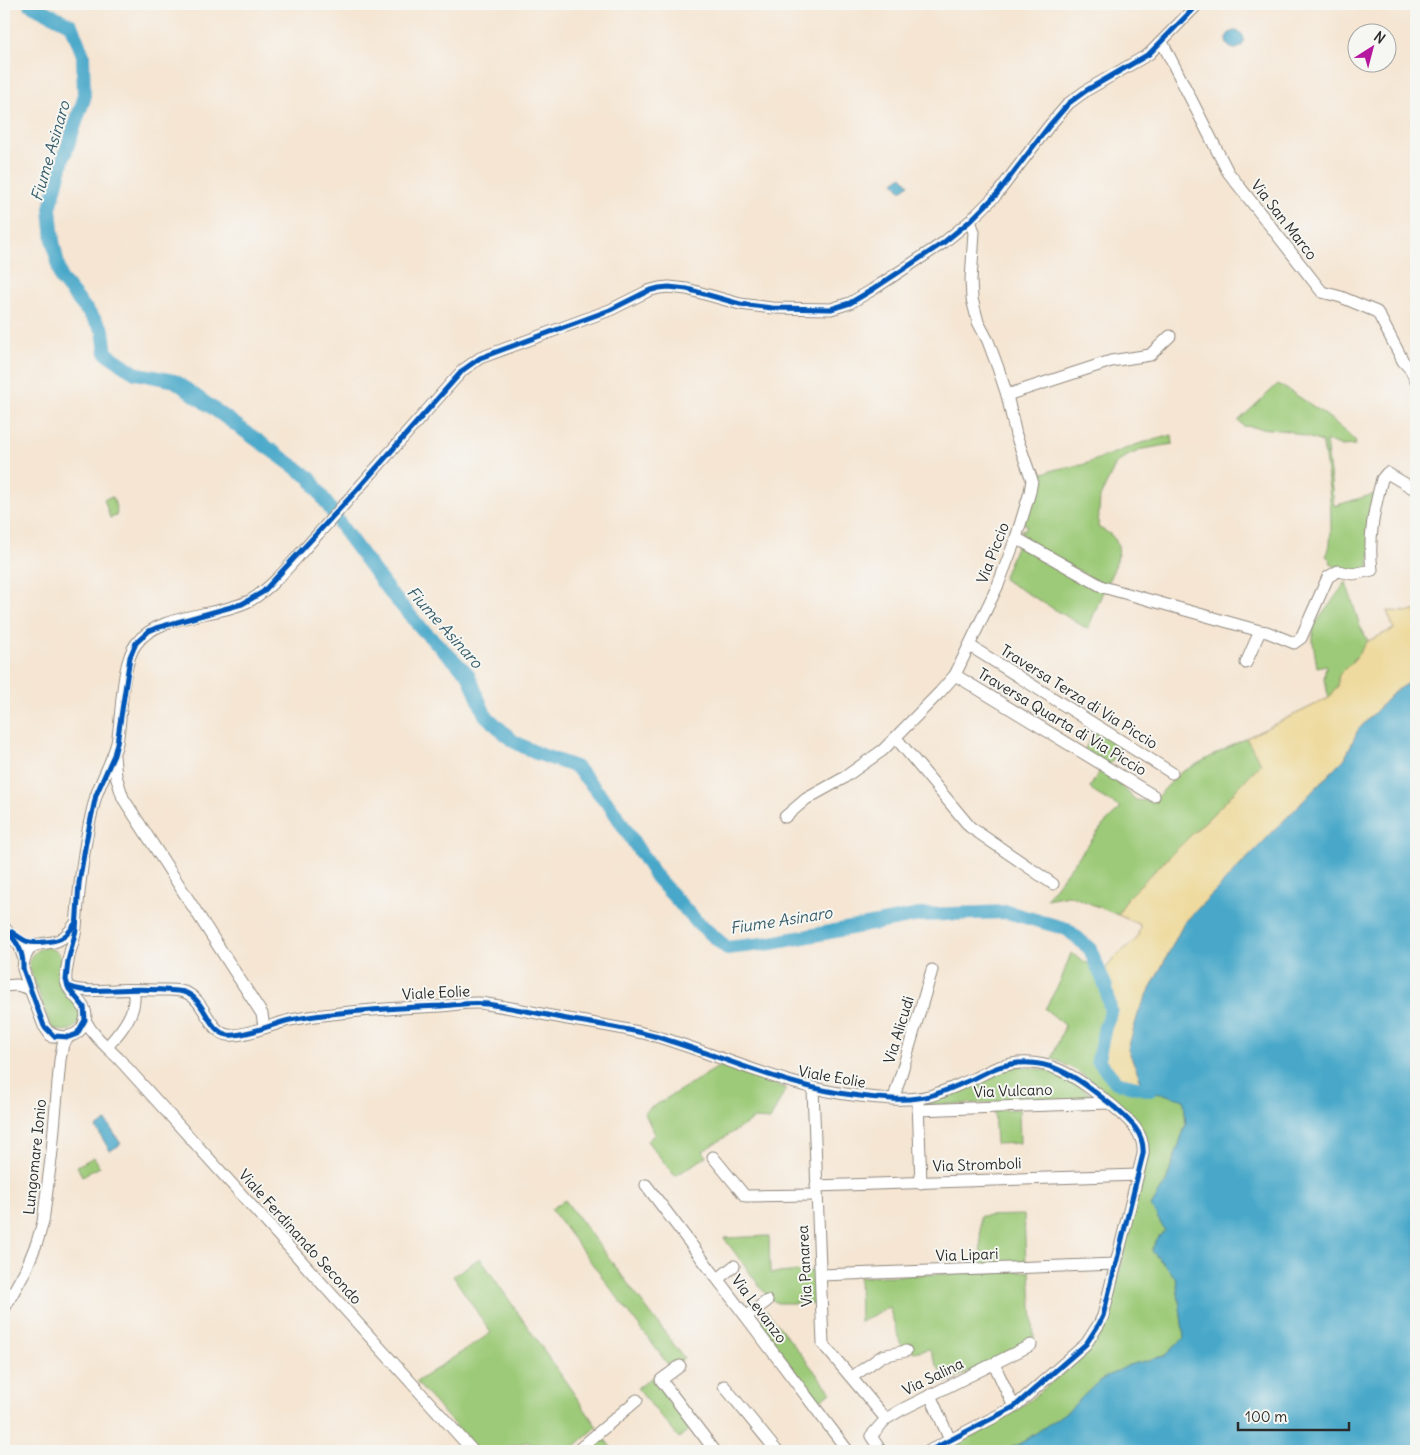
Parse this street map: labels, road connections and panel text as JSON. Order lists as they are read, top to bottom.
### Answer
{
  "streets": {
    "street": [
      "Via San Marco",
      "Via Piccio",
      "Traversa Terza di Via Piccio",
      "Traversa Quarta di Via Piccio",
      "Viale Eolie",
      "Via Alicudi",
      "Via Vulcano",
      "Lungomare Ionio",
      "Via Stromboli",
      "Viale Ferdinando Secondo",
      "Via Lipari",
      "Via Panarea",
      "Via Levanzo",
      "Via Salina"
    ]
  },
  "crossings": [
    ["Via Piccio", "Traversa Terza di Via Piccio"],
    ["Via Piccio", "Traversa Quarta di Via Piccio"],
    ["Viale Eolie", "Via Alicudi"],
    ["Viale Eolie", "Via Vulcano"],
    ["Viale Eolie", "Via Stromboli"],
    ["Viale Eolie", "Via Lipari"],
    ["Viale Eolie", "Via Panarea"],
    ["Via Stromboli", "Via Panarea"],
    ["Via Lipari", "Via Panarea"],
    ["Via Panarea", "Via Salina"]
  ],
  "water": ["Fiume Asinaro"],
  "scale_bar": "100 m",
  "north": "top right"
}
